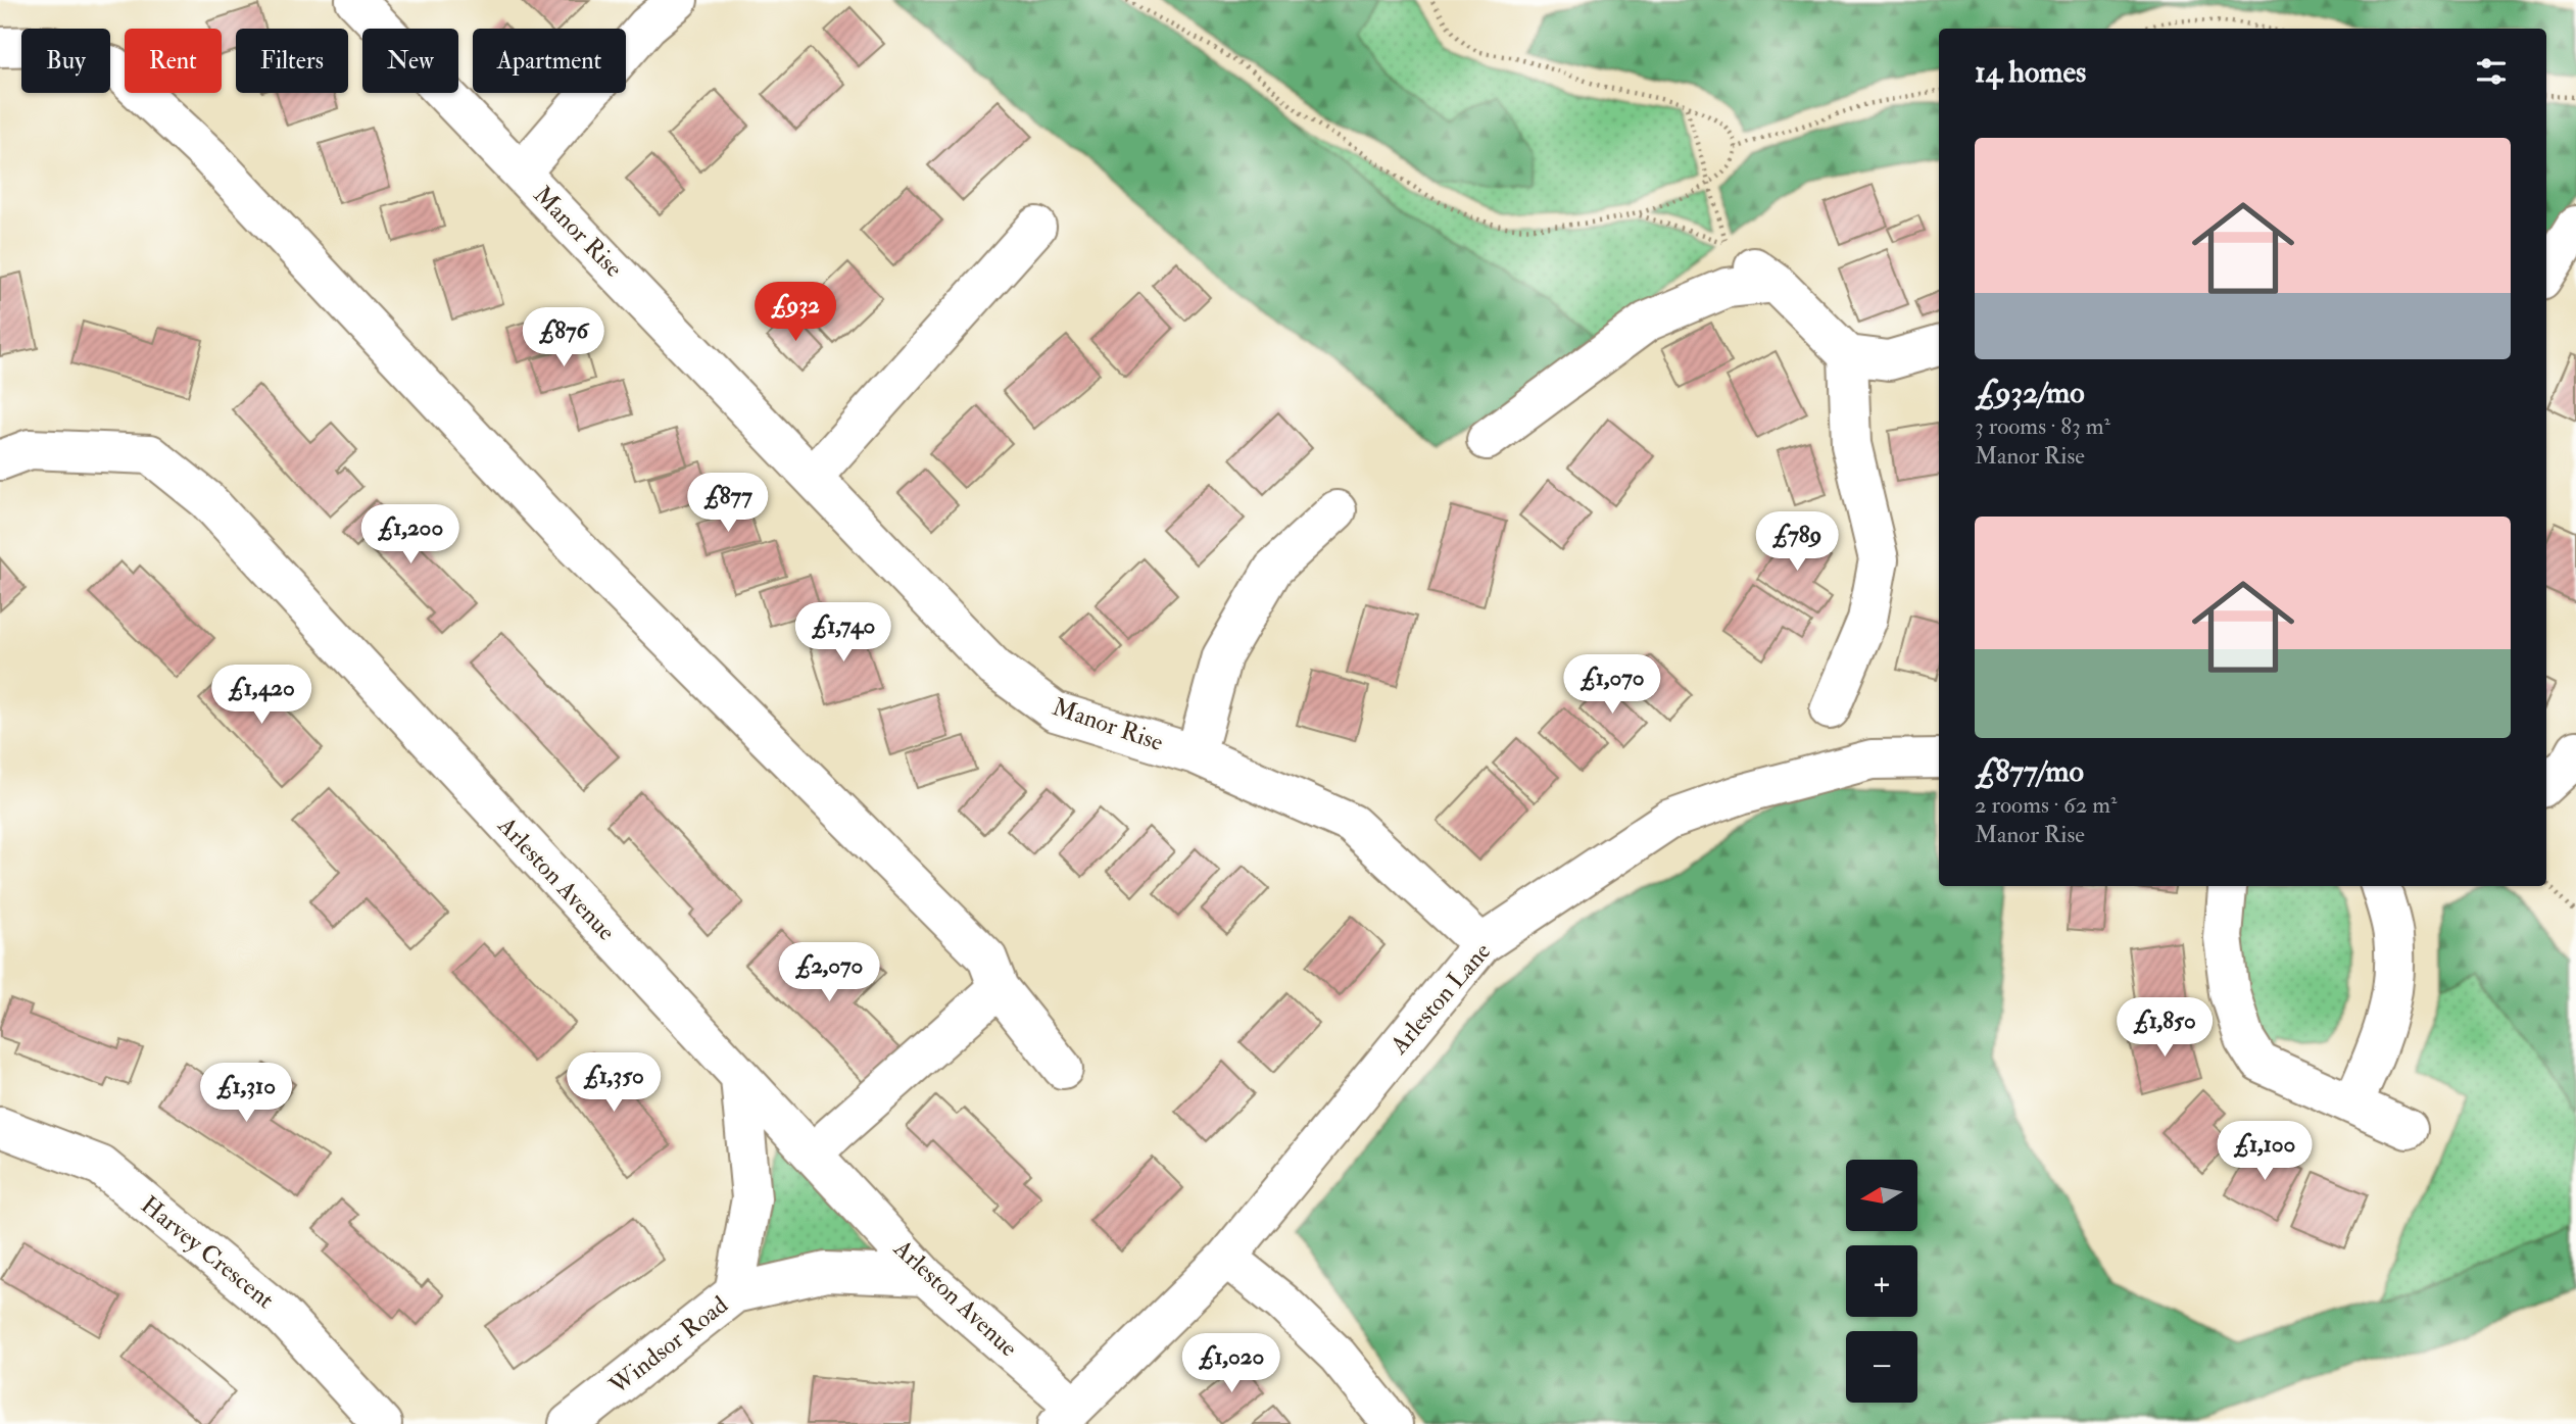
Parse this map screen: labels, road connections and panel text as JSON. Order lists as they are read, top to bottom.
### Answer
{
  "streets": {
    "street": [
      "Manor Rise",
      "Arleston Avenue",
      "Arleston Lane",
      "Harvey Crescent",
      "Windsor Road"
    ]
  },
  "crossings": [
    ["Manor Rise", "Arleston Lane"],
    ["Arleston Avenue", "Arleston Lane"],
    ["Arleston Avenue", "Windsor Road"]
  ],
  "north": "left",
  "page": {
    "chip": [
      "Buy",
      "Rent",
      "Filters",
      "New",
      "Apartment"
    ],
    "heading": "14 homes",
    "list": [
      {
        "name": "£932/mo",
        "note": "3 rooms · 83 m² · Manor Rise"
      },
      {
        "name": "£877/mo",
        "note": "2 rooms · 62 m² · Manor Rise"
      }
    ],
    "price": [
      "£932",
      "£876",
      "£877",
      "£1,200",
      "£789",
      "£1,740",
      "£1,070",
      "£1,420",
      "£2,070",
      "£1,850",
      "£1,350",
      "£1,310",
      "£1,100",
      "£1,020"
    ],
    "map_buttons": ["+", "−"]
  }
}
